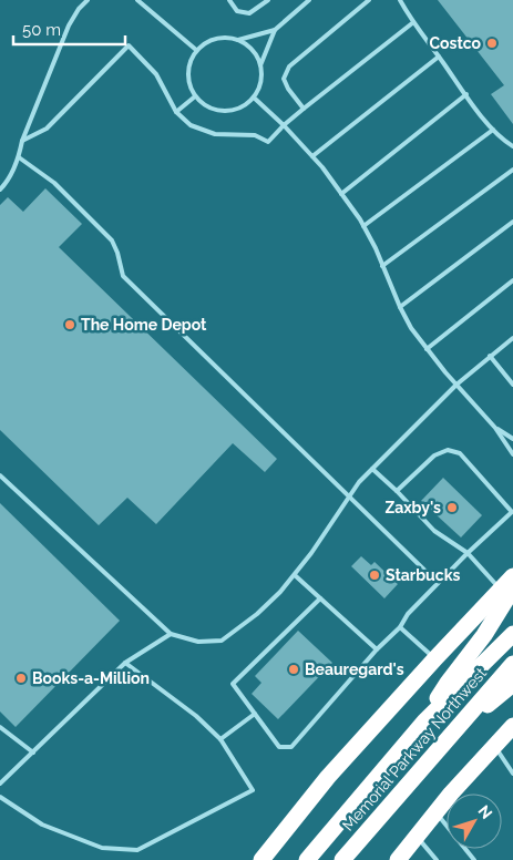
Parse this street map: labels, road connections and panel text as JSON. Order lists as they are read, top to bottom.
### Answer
{
  "streets": {
    "highway": ["Memorial Parkway Northwest"]
  },
  "places": [
    "Costco",
    "The Home Depot",
    "Zaxby's",
    "Starbucks",
    "Beauregard's",
    "Books-a-Million"
  ],
  "scale_bar": "50 m",
  "north": "top right"
}
